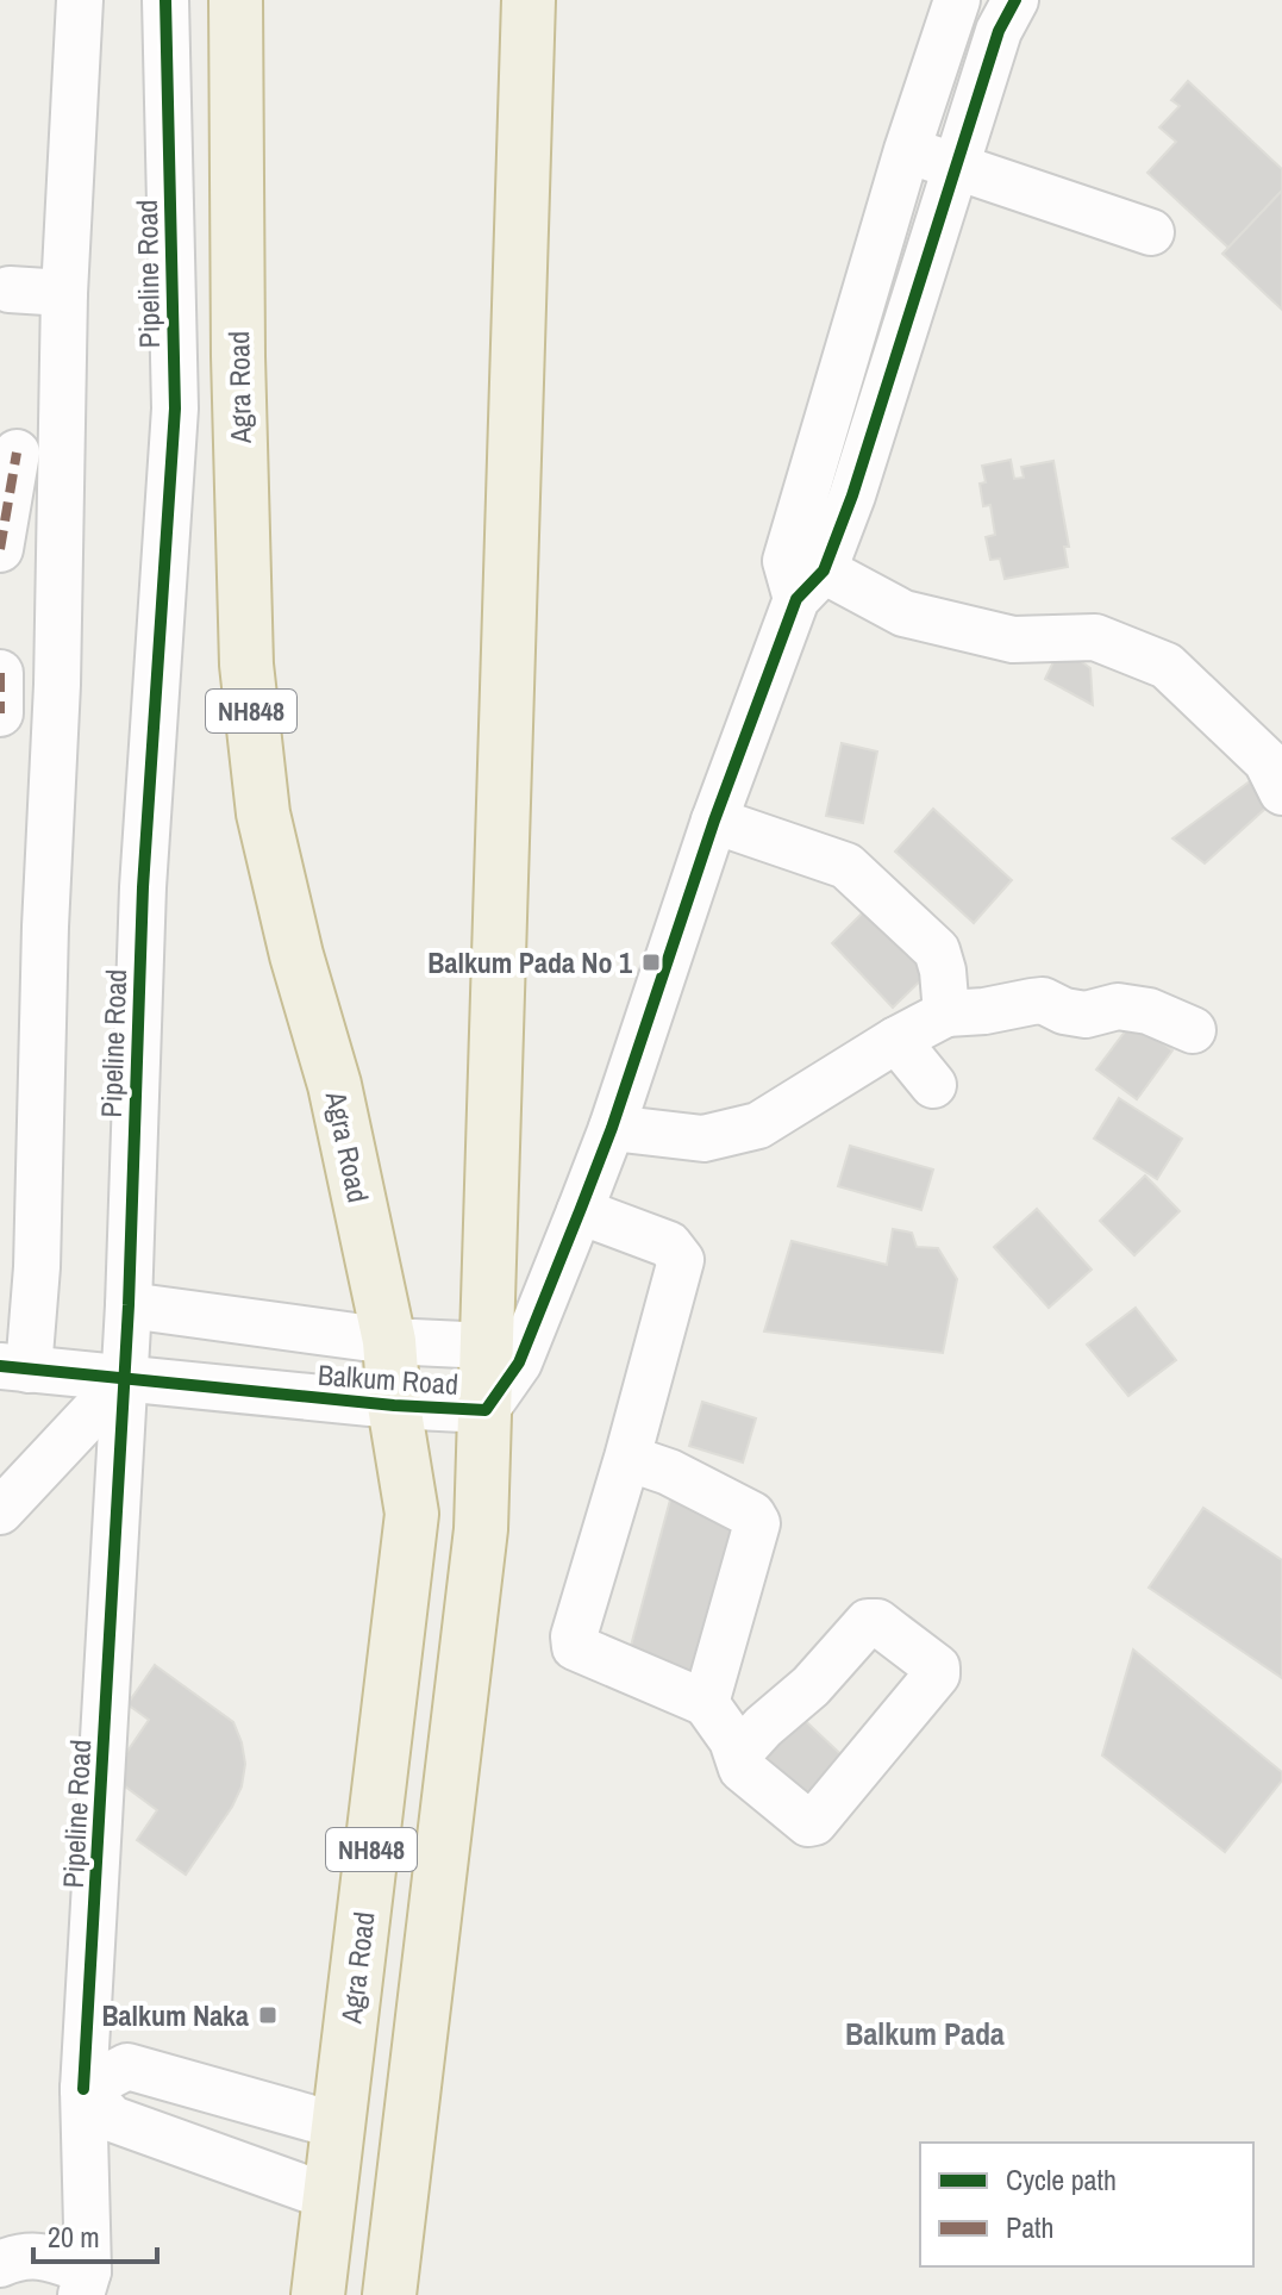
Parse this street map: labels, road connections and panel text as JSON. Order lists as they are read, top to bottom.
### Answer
{
  "streets": {
    "highway": ["Agra Road", "NH848"],
    "street": ["Pipeline Road", "Balkum Road"]
  },
  "crossings": [
    ["Pipeline Road", "Balkum Road"],
    ["Agra Road", "Balkum Road"],
    ["NH848", "Balkum Road"]
  ],
  "districts": ["Balkum Pada"],
  "places": {
    "transit": ["Balkum Pada No 1", "Balkum Naka"]
  },
  "legend": ["Cycle path", "Path"],
  "scale_bar": "20 m"
}
